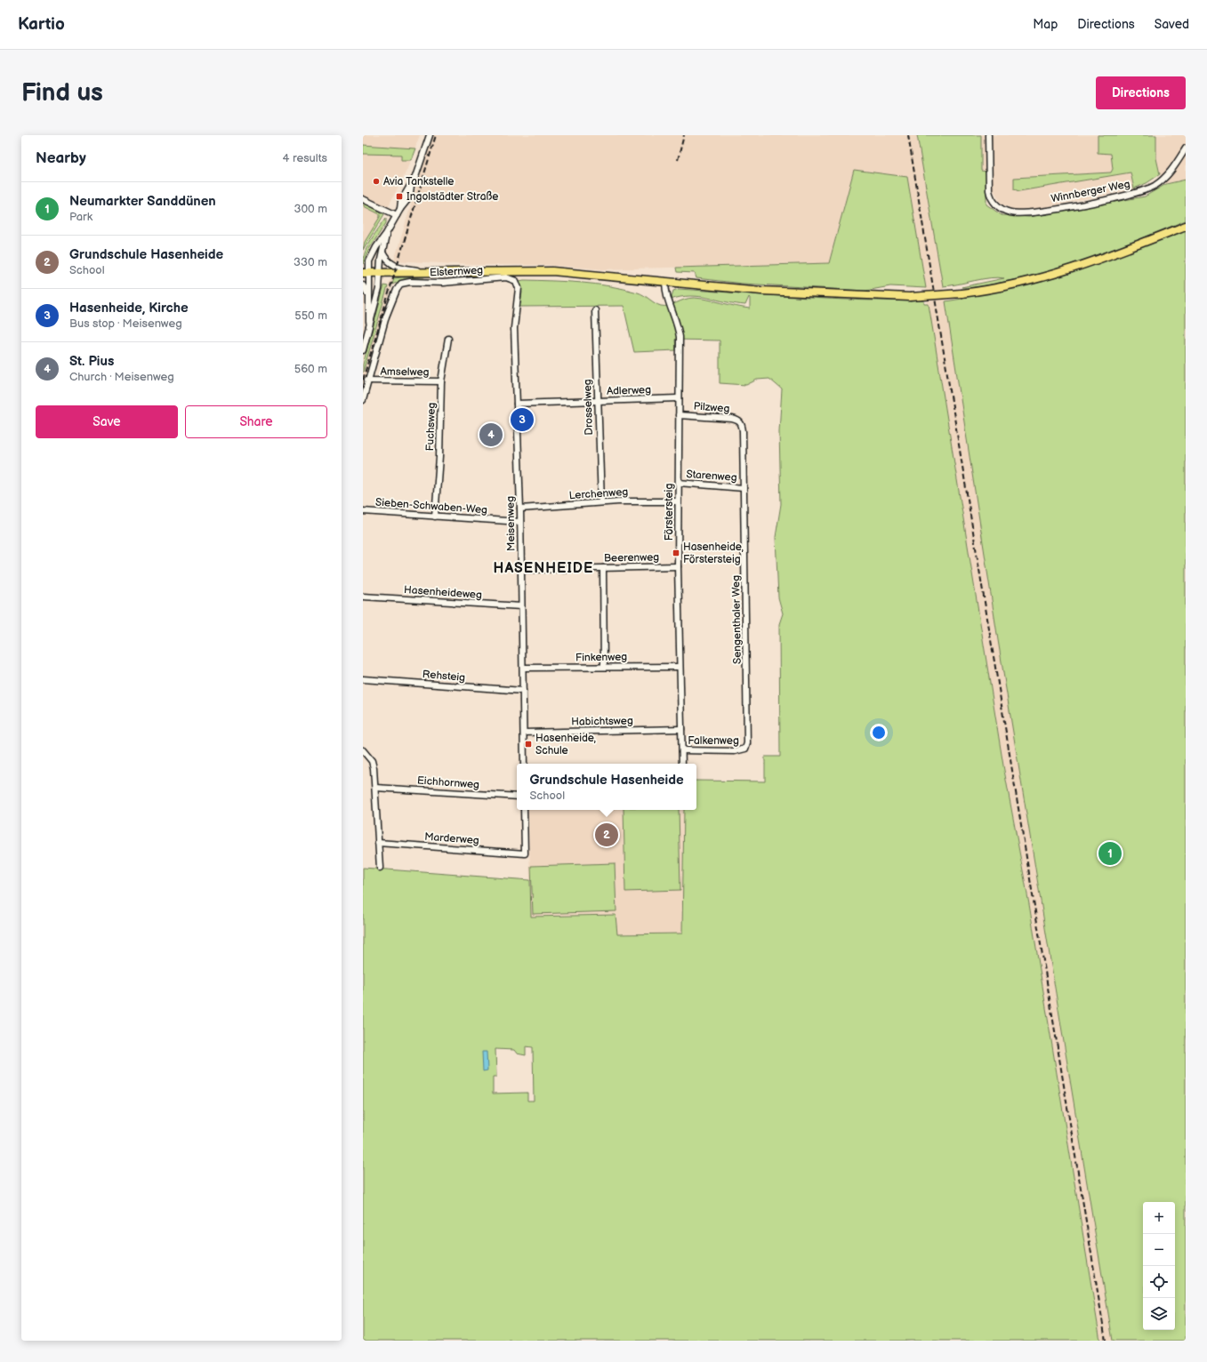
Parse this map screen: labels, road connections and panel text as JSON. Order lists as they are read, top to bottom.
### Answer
{
  "streets": {
    "street": [
      "Winnberger Weg",
      "Elsternweg",
      "Amselweg",
      "Adlerweg",
      "Drosselweg",
      "Pilzweg",
      "Fuchsweg",
      "Starenweg",
      "Lerchenweg",
      "Sieben-Schwaben-Weg",
      "Förstersteig",
      "Meisenweg",
      "Beerenweg",
      "Hasenheideweg",
      "Sengenthaler Weg",
      "Finkenweg",
      "Rehsteig",
      "Habichtsweg",
      "Falkenweg",
      "Eichhornweg",
      "Marderweg"
    ]
  },
  "crossings": [
    ["Elsternweg", "Amselweg"],
    ["Elsternweg", "Meisenweg"],
    ["Amselweg", "Fuchsweg"],
    ["Adlerweg", "Drosselweg"],
    ["Adlerweg", "Förstersteig"],
    ["Adlerweg", "Meisenweg"],
    ["Drosselweg", "Lerchenweg"],
    ["Pilzweg", "Förstersteig"],
    ["Pilzweg", "Sengenthaler Weg"],
    ["Fuchsweg", "Sieben-Schwaben-Weg"],
    ["Starenweg", "Förstersteig"],
    ["Starenweg", "Sengenthaler Weg"],
    ["Lerchenweg", "Förstersteig"],
    ["Lerchenweg", "Meisenweg"],
    ["Sieben-Schwaben-Weg", "Meisenweg"],
    ["Förstersteig", "Beerenweg"],
    ["Förstersteig", "Finkenweg"],
    ["Förstersteig", "Habichtsweg"],
    ["Förstersteig", "Falkenweg"],
    ["Meisenweg", "Beerenweg"],
    ["Meisenweg", "Hasenheideweg"],
    ["Meisenweg", "Finkenweg"],
    ["Meisenweg", "Rehsteig"],
    ["Meisenweg", "Habichtsweg"],
    ["Sengenthaler Weg", "Falkenweg"]
  ],
  "districts": ["HASENHEIDE"],
  "places": {
    "other": ["Avia Tankstelle"],
    "transit": ["Ingolstädter Straße", "Hasenheide, Förstersteig", "Hasenheide, Schule"]
  },
  "page": {
    "header": "Kartio",
    "nav": ["Map", "Directions", "Saved"],
    "buttons": [
      "Directions",
      ["Save", "Share"]
    ],
    "title": "Find us",
    "heading": ["Nearby", "4 results"],
    "list": [
      {
        "mark": "1",
        "name": "Neumarkter Sanddünen",
        "note": "Park",
        "value": "300 m"
      },
      {
        "mark": "2",
        "name": "Grundschule Hasenheide",
        "note": "School",
        "value": "330 m"
      },
      {
        "mark": "3",
        "name": "Hasenheide, Kirche",
        "note": "Bus stop · Meisenweg",
        "value": "550 m"
      },
      {
        "mark": "4",
        "name": "St. Pius",
        "note": "Church · Meisenweg",
        "value": "560 m"
      }
    ],
    "pins": [
      "3",
      "4",
      "2",
      "1"
    ],
    "popup": ["Grundschule Hasenheide", "School"],
    "map_buttons": ["+", "−"]
  }
}
